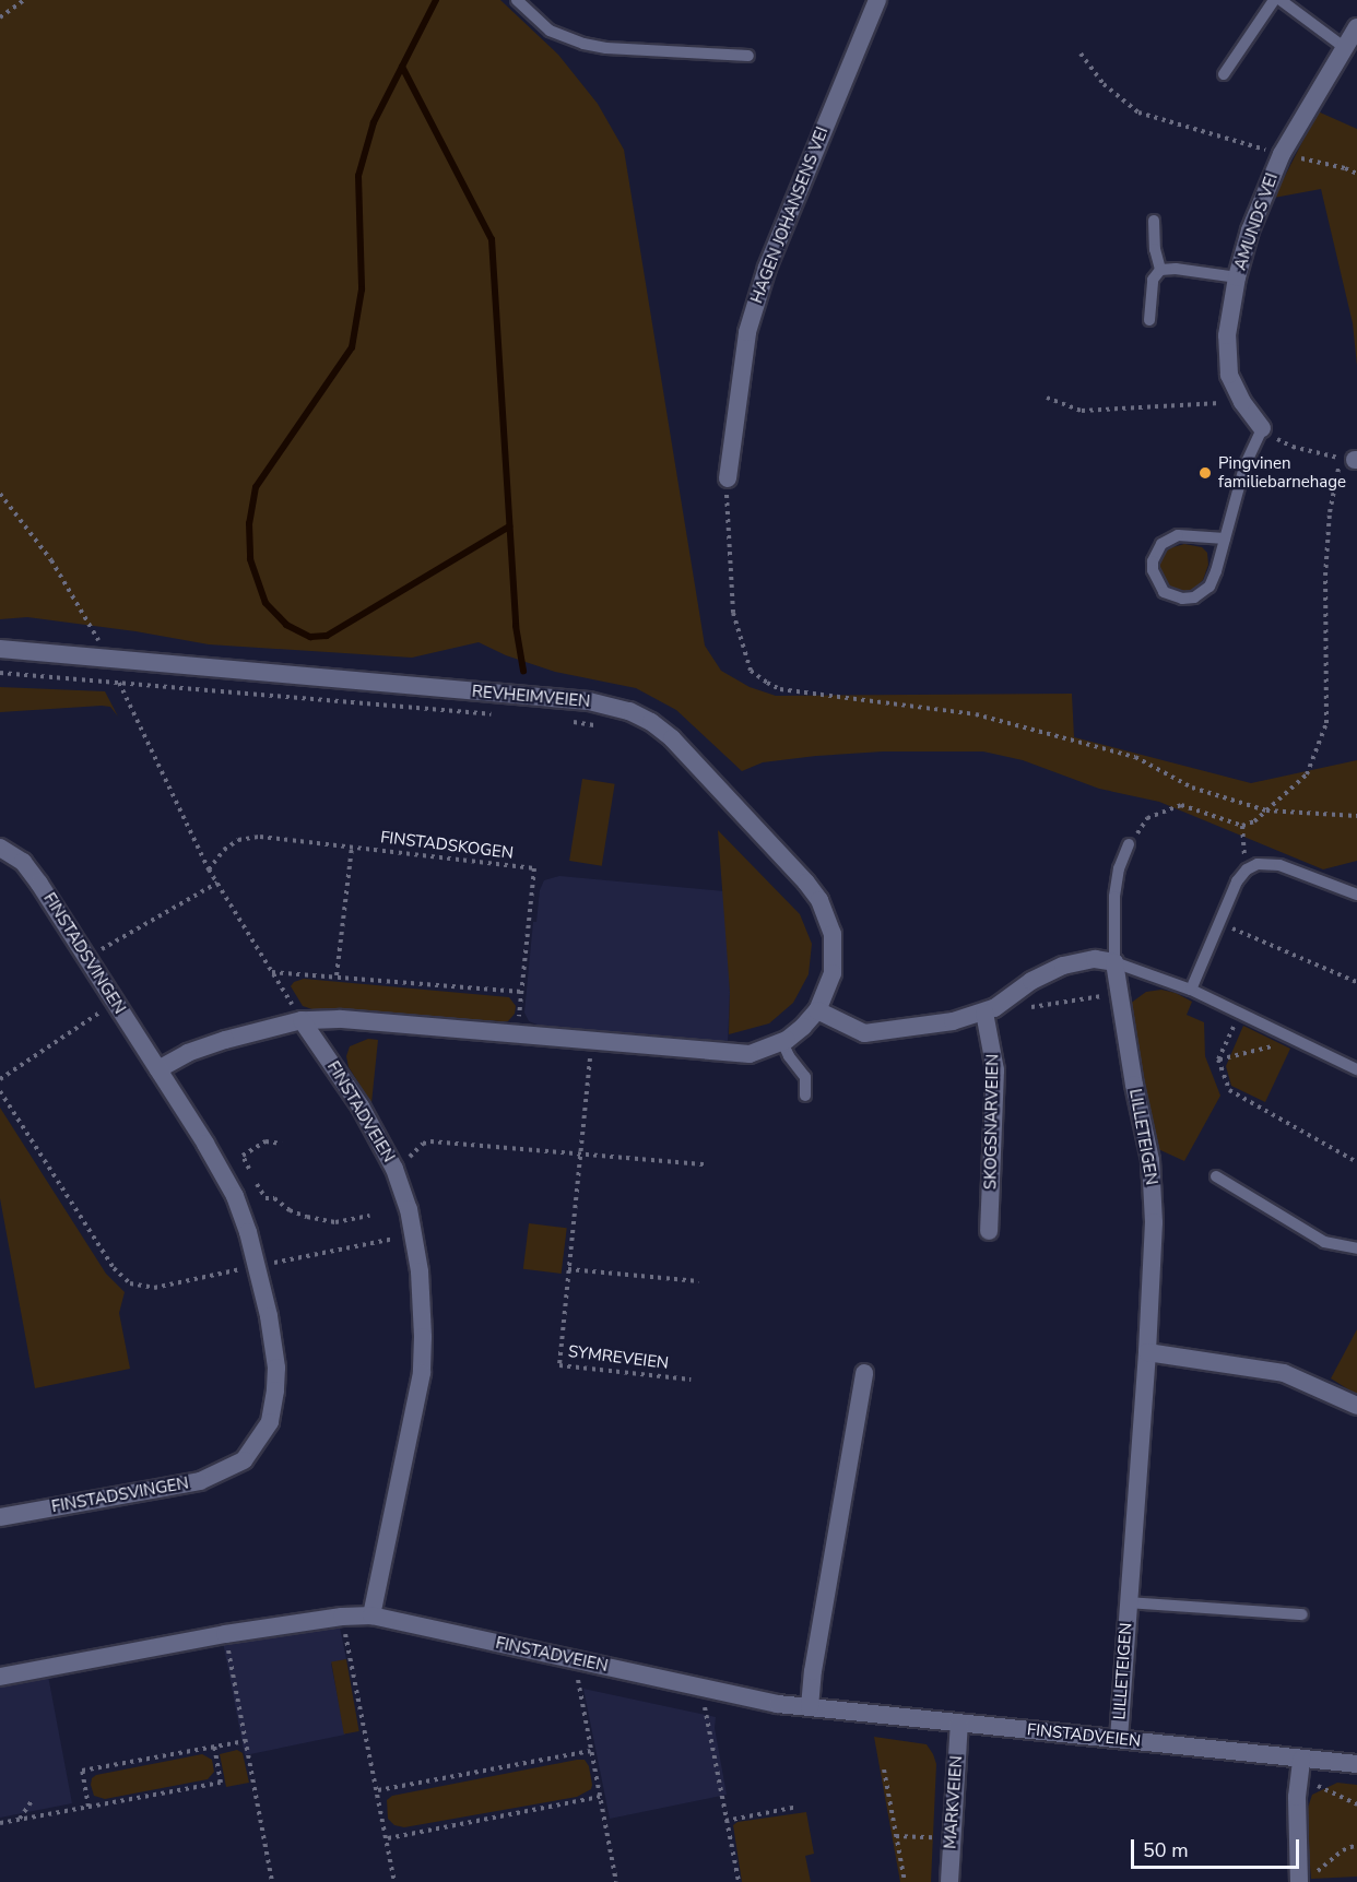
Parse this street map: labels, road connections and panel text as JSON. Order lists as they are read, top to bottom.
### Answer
{
  "streets": {
    "street": [
      "HAGEN JOHANSENS VEI",
      "AMUNDS VEI",
      "REVHEIMVEIEN",
      "FINSTADSVINGEN",
      "FINSTADVEIEN",
      "SKOGSNARVEIEN",
      "LILLETEIGEN",
      "MARKVEIEN"
    ],
    "path": ["FINSTADSKOGEN", "SYMREVEIEN"]
  },
  "crossings": [
    ["REVHEIMVEIEN", "FINSTADSKOGEN"],
    ["REVHEIMVEIEN", "FINSTADVEIEN"],
    ["REVHEIMVEIEN", "SYMREVEIEN"],
    ["FINSTADVEIEN", "LILLETEIGEN"],
    ["FINSTADVEIEN", "MARKVEIEN"]
  ],
  "places": ["Pingvinen familiebarnehage"],
  "scale_bar": "50 m"
}
